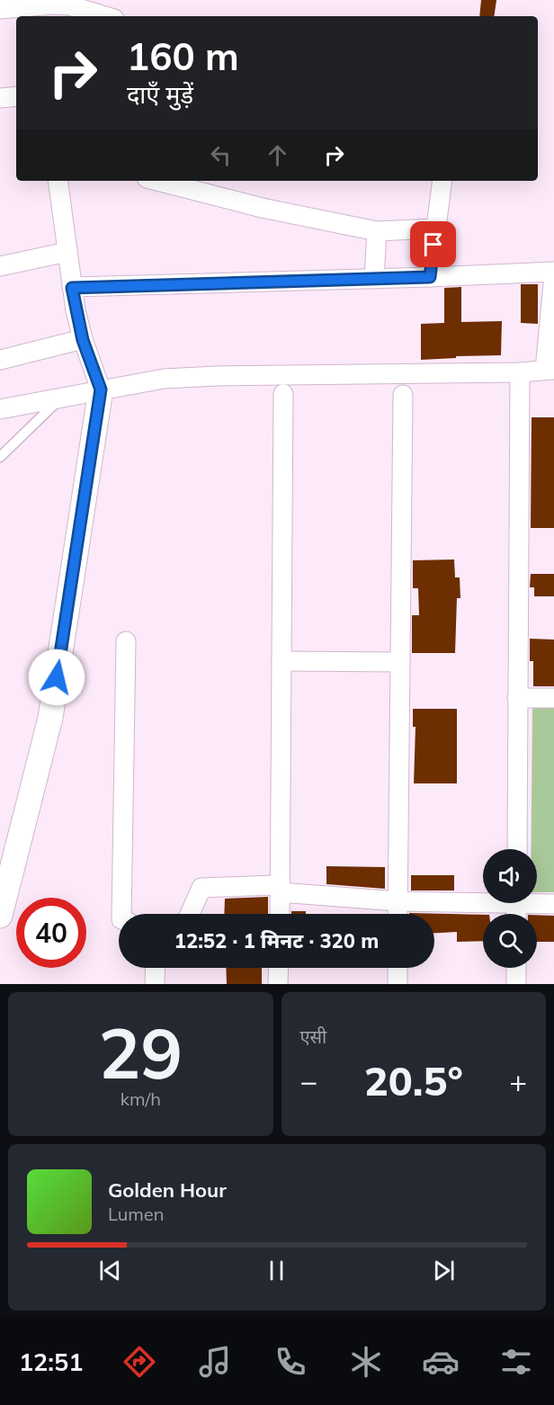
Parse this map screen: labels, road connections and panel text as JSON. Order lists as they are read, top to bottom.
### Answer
{
  "page": {
    "turn": ["160 m", "दाएँ मुड़ें"],
    "limit": "40",
    "trip": "12:52 · 1 मिनट · 320 m",
    "tile": [
      ["29", "km/h"],
      "एसी"
    ],
    "heat": ["−", "20.5°", "+"],
    "song": ["Golden Hour", "Lumen"],
    "tabs": "12:51"
  }
}
